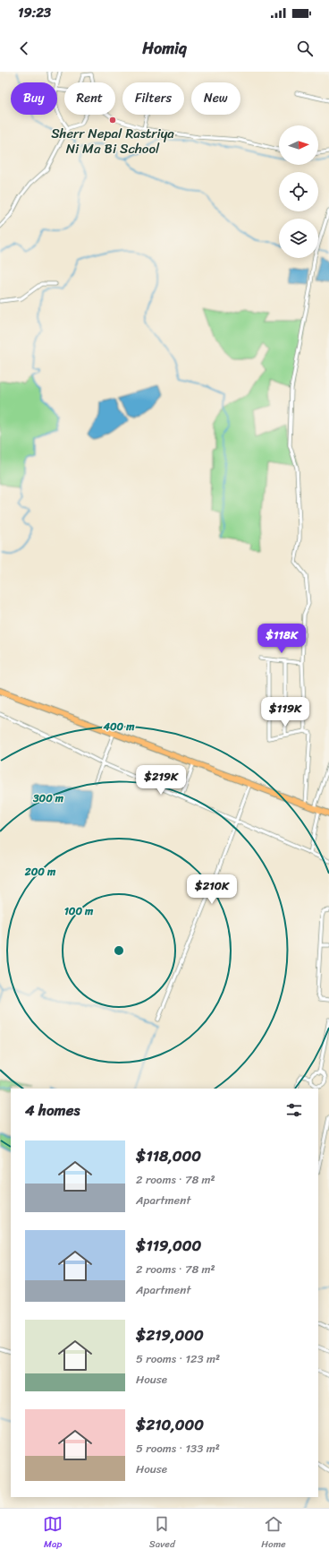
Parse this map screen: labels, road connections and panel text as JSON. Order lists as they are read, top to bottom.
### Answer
{
  "places": ["Sherr Nepal Rastriya Ni Ma Bi School"],
  "north": "right",
  "page": {
    "status": "19:23",
    "header": "Homiq",
    "chip": [
      "Buy",
      "Rent",
      "Filters",
      "New"
    ],
    "price": [
      "$118K",
      "$119K",
      "$219K",
      "$210K"
    ],
    "heading": "4 homes",
    "list": [
      {
        "name": "$118,000",
        "note": "2 rooms · 78 m² · Apartment"
      },
      {
        "name": "$119,000",
        "note": "2 rooms · 78 m² · Apartment"
      },
      {
        "name": "$219,000",
        "note": "5 rooms · 123 m² · House"
      },
      {
        "name": "$210,000",
        "note": "5 rooms · 133 m² · House"
      }
    ],
    "tabs": ["Map", "Saved", "Home"]
  },
  "rings": [
    "400 m",
    "300 m",
    "200 m",
    "100 m"
  ]
}
